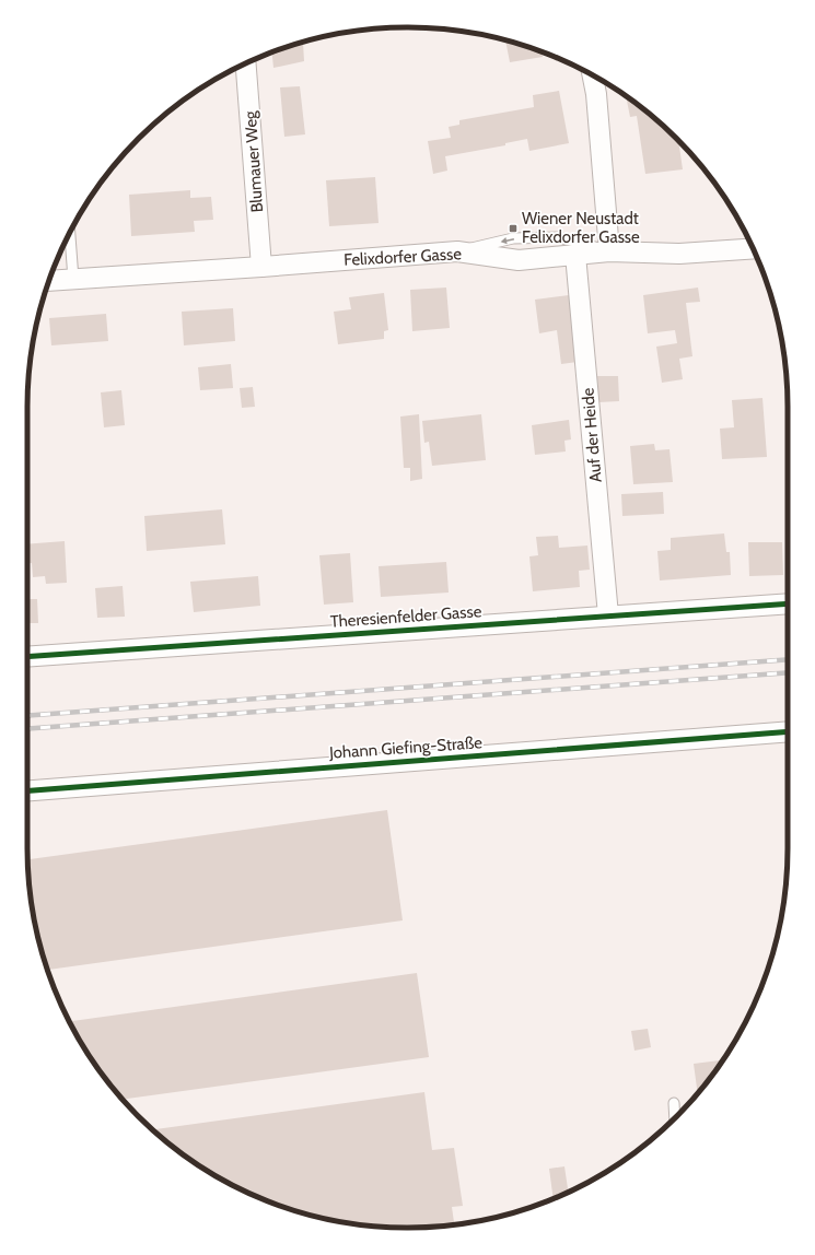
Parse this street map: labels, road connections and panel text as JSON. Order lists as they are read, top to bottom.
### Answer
{
  "streets": {
    "street": [
      "Blumauer Weg",
      "Felixdorfer Gasse",
      "Auf der Heide",
      "Theresienfelder Gasse",
      "Johann Giefing-Straße"
    ]
  },
  "crossings": [
    ["Blumauer Weg", "Felixdorfer Gasse"],
    ["Felixdorfer Gasse", "Auf der Heide"],
    ["Auf der Heide", "Theresienfelder Gasse"]
  ],
  "places": {
    "transit": ["Wiener Neustadt Felixdorfer Gasse"]
  }
}
